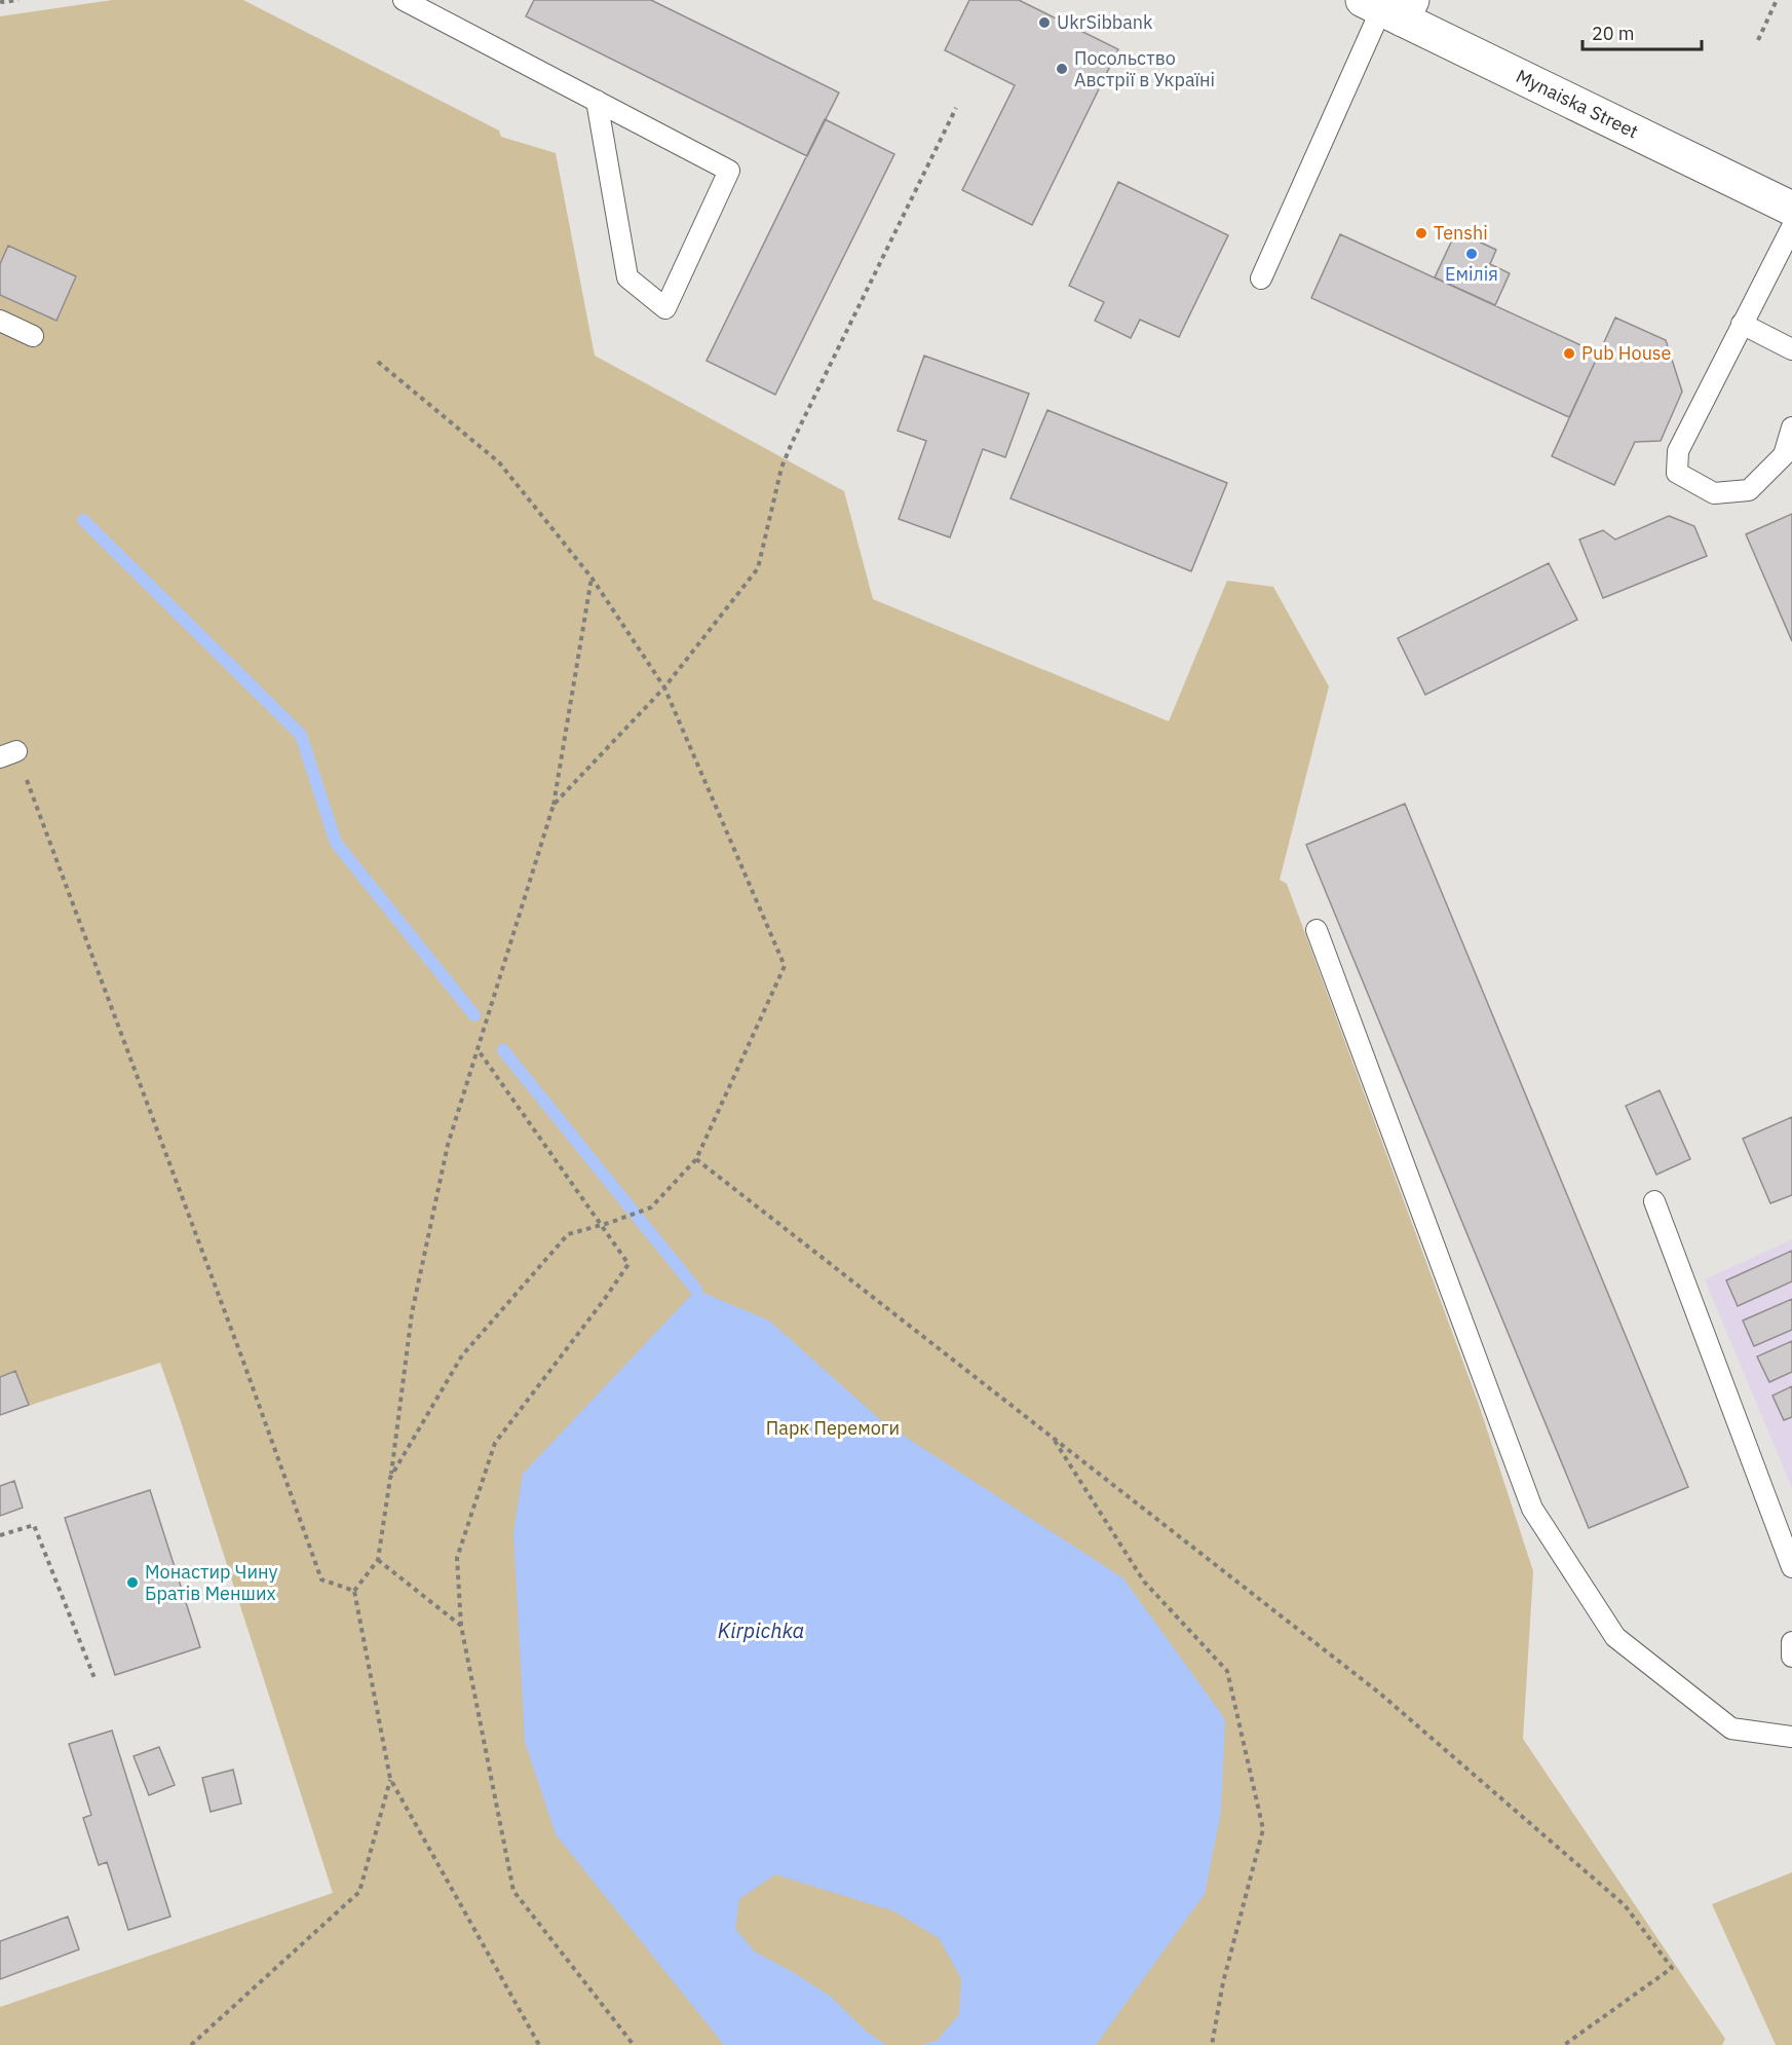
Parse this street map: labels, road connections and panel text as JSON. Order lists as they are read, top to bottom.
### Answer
{
  "streets": {
    "main road": ["Mynaiska Street"]
  },
  "water": ["Kirpichka"],
  "parks": ["Парк Перемоги"],
  "places": [
    "UkrSibbank",
    "Посольство Австрії в Україні",
    "Tenshi",
    "Емілія",
    "Pub House",
    "Монастир Чину Братів Менших"
  ],
  "scale_bar": "20 m"
}
